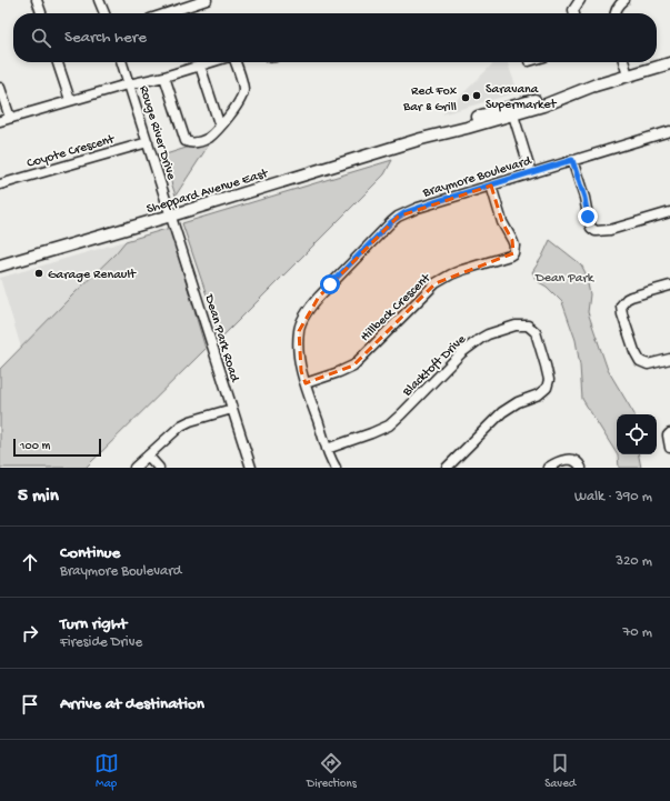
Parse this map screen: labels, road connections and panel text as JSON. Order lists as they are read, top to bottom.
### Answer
{
  "streets": {
    "main road": ["Sheppard Avenue East"],
    "street": [
      "Rouge River Drive",
      "Coyote Crescent",
      "Braymore Boulevard",
      "Hillbeck Crescent",
      "Dean Park Road",
      "Blacktoft Drive"
    ]
  },
  "crossings": [
    ["Rouge River Drive", "Coyote Crescent"],
    ["Rouge River Drive", "Sheppard Avenue East"],
    ["Rouge River Drive", "Dean Park Road"],
    ["Braymore Boulevard", "Hillbeck Crescent"],
    ["Braymore Boulevard", "Blacktoft Drive"],
    ["Sheppard Avenue East", "Dean Park Road"]
  ],
  "parks": ["Dean Park"],
  "places": ["Saravana Supermarket", "Red Fox Bar & Grill", "Garage Renault"],
  "scale_bar": "100 m",
  "page": {
    "search": "Search here",
    "scale": "100 m",
    "heading": ["5 min", "Walk · 390 m"],
    "list": [
      ["Continue", "Braymore Boulevard", "320 m"],
      ["Turn right", "Fireside Drive", "70 m"],
      "Arrive at destination"
    ],
    "nav": ["Map", "Directions", "Saved"]
  }
}
